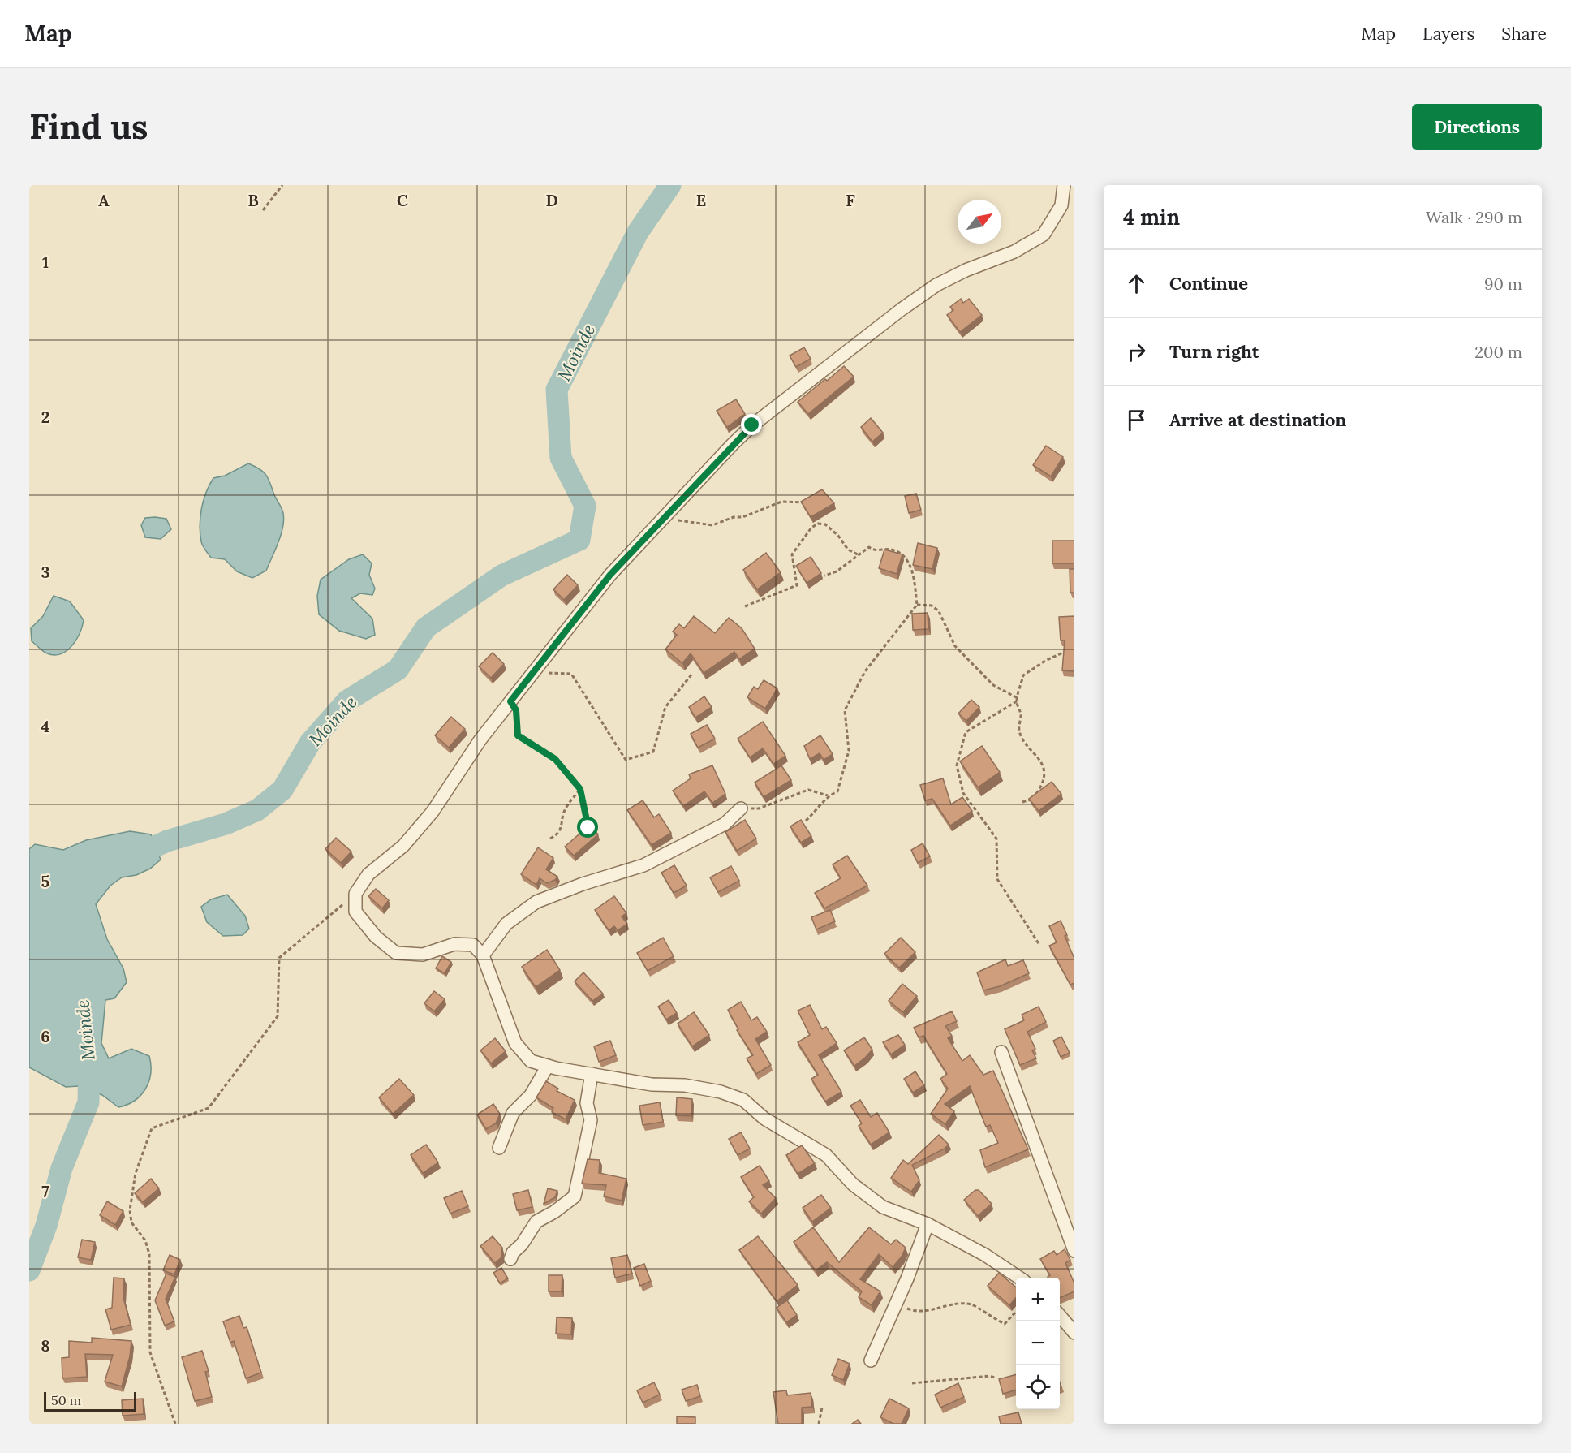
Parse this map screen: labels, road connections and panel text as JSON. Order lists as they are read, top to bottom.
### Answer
{
  "water": ["Moinde"],
  "scale_bar": "50 m",
  "north": "top right",
  "page": {
    "header": "Map",
    "nav": ["Map", "Layers", "Share"],
    "buttons": "Directions",
    "title": "Find us",
    "heading": ["4 min", "Walk · 290 m"],
    "list": [
      ["Continue", "90 m"],
      ["Turn right", "200 m"],
      "Arrive at destination"
    ],
    "map_buttons": ["+", "−"],
    "scale": "50 m"
  },
  "grid": {
    "columns": [
      "A",
      "B",
      "C",
      "D",
      "E",
      "F"
    ],
    "rows": [
      "1",
      "2",
      "3",
      "4",
      "5",
      "6",
      "7",
      "8"
    ]
  }
}
